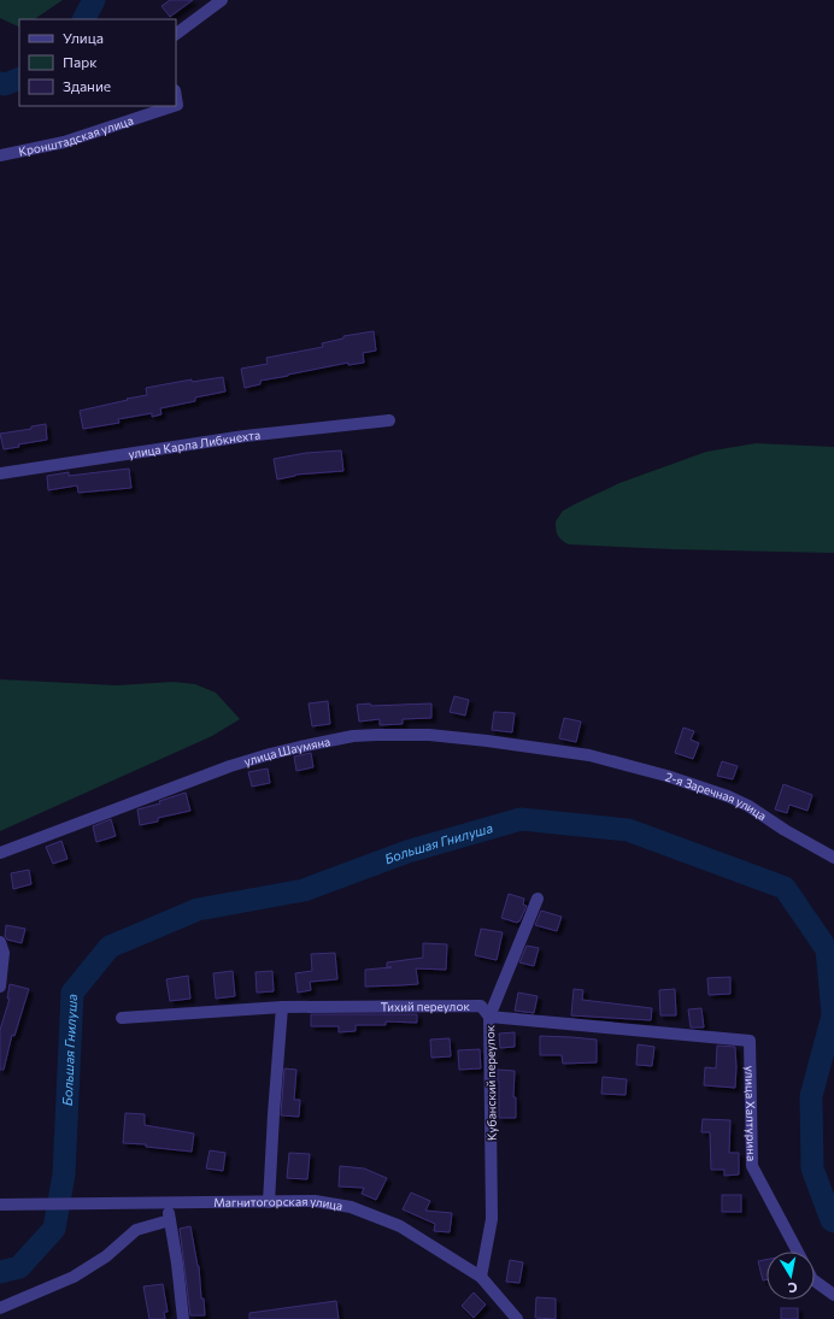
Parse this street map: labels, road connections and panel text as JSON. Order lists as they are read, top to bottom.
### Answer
{
  "streets": {
    "street": [
      "Кронштадская улица",
      "улица Карла Либкнехта",
      "улица Шаумяна",
      "2-я Заречная улица",
      "Тихий переулок",
      "Кубанский переулок",
      "улица Халтурина",
      "Магнитогорская улица"
    ]
  },
  "crossings": [
    ["улица Шаумяна", "2-я Заречная улица"],
    ["Тихий переулок", "Кубанский переулок"],
    ["Тихий переулок", "улица Халтурина"],
    ["Кубанский переулок", "Магнитогорская улица"]
  ],
  "water": ["Большая Гнилуша"],
  "legend": ["Улица", "Парк", "Здание"],
  "north": "bottom"
}
